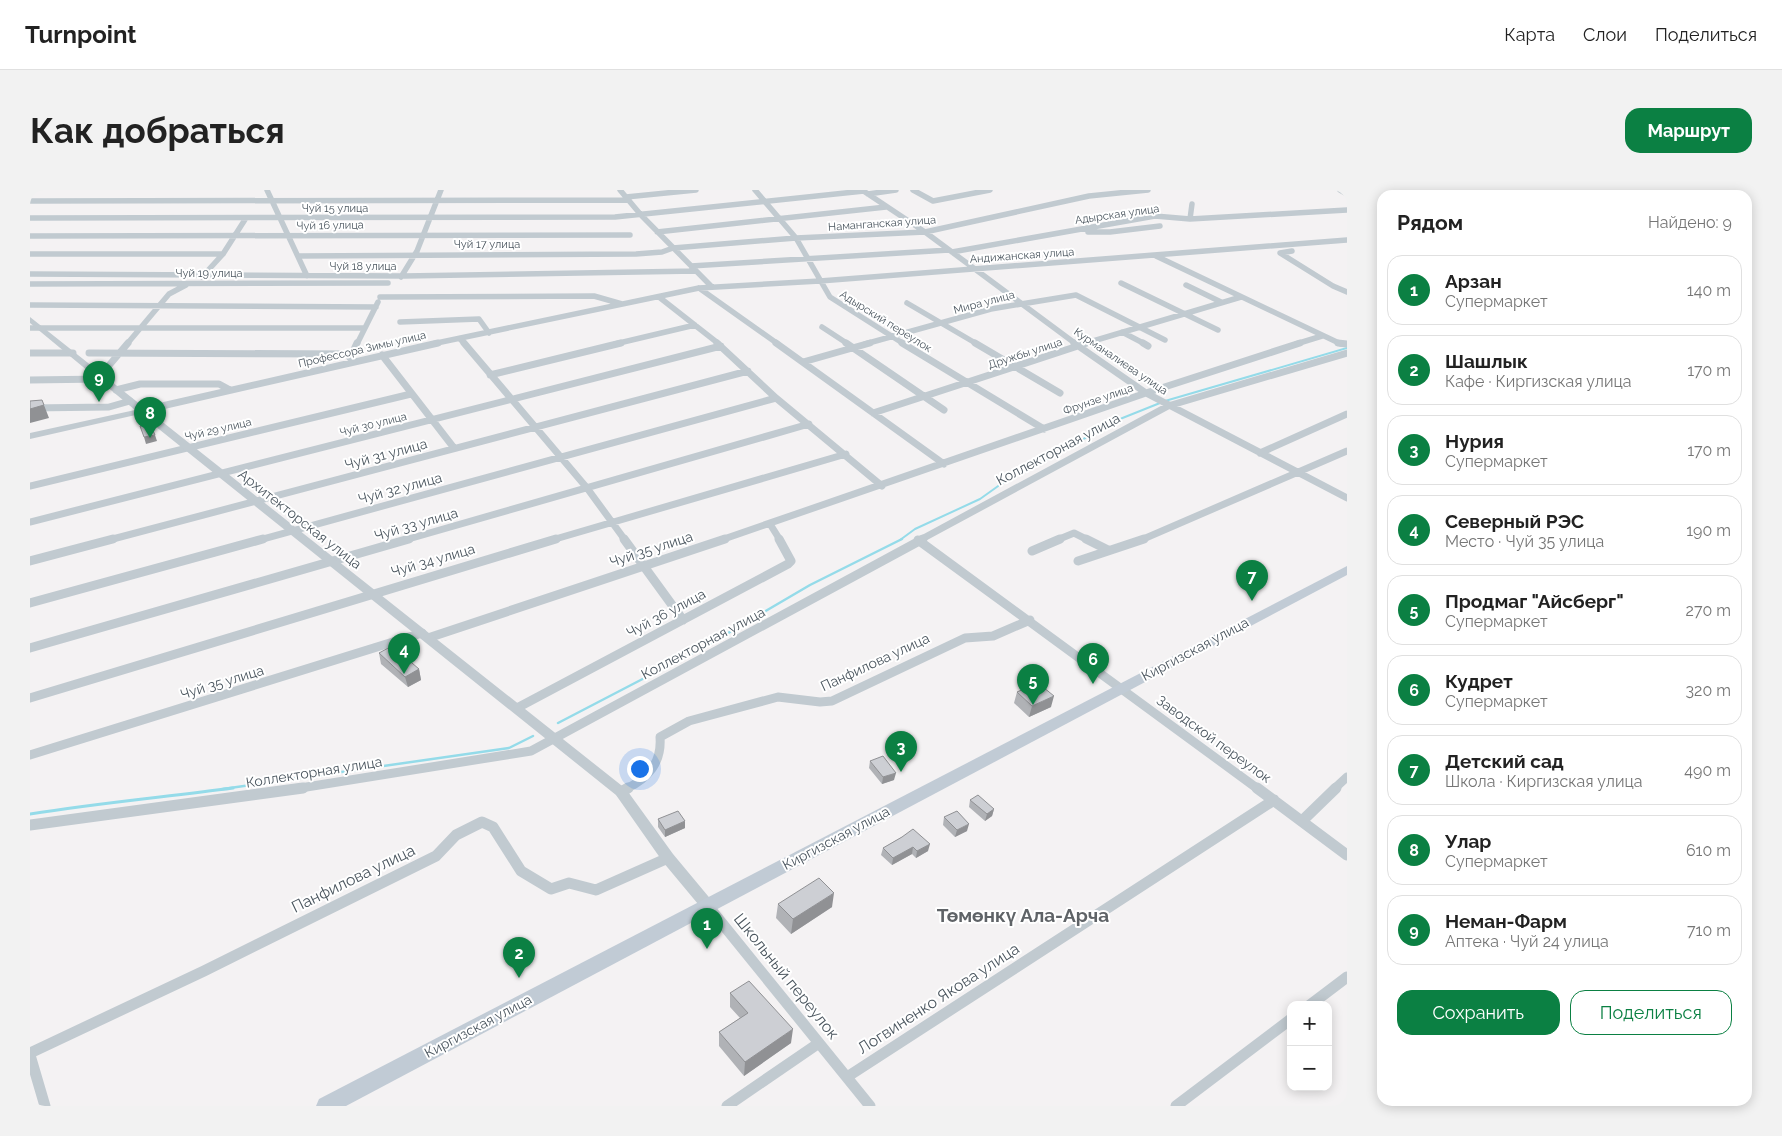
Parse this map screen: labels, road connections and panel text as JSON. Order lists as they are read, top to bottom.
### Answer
{
  "streets": {
    "main road": ["Киргизская улица"],
    "street": [
      "Чуй 15 улица",
      "Адырская улица",
      "Наманганская улица",
      "Чуй 16 улица",
      "Чуй 17 улица",
      "Андижанская улица",
      "Чуй 18 улица",
      "Чуй 19 улица",
      "Мира улица",
      "Адырский переулок",
      "Профессора Зимы улица",
      "Дружбы улица",
      "Курманалиева улица",
      "Фрунзе улица",
      "Чуй 30 улица",
      "Чуй 29 улица",
      "Коллекторная улица",
      "Чуй 31 улица",
      "Чуй 32 улица",
      "Архитекторская улица",
      "Чуй 33 улица",
      "Чуй 35 улица",
      "Чуй 34 улица",
      "Чуй 36 улица",
      "Панфилова улица",
      "Заводской переулок",
      "Школьный переулок",
      "Логвиненко Якова улица"
    ]
  },
  "crossings": [
    ["Чуй 15 улица", "Адырский переулок"],
    ["Чуй 15 улица", "Курманалиева улица"],
    ["Адырская улица", "Адырский переулок"],
    ["Адырская улица", "Курманалиева улица"],
    ["Наманганская улица", "Чуй 17 улица"],
    ["Наманганская улица", "Адырский переулок"],
    ["Наманганская улица", "Курманалиева улица"],
    ["Андижанская улица", "Адырский переулок"],
    ["Андижанская улица", "Профессора Зимы улица"],
    ["Андижанская улица", "Курманалиева улица"],
    ["Мира улица", "Адырский переулок"],
    ["Мира улица", "Дружбы улица"],
    ["Мира улица", "Курманалиева улица"],
    ["Адырский переулок", "Дружбы улица"],
    ["Адырский переулок", "Фрунзе улица"],
    ["Профессора Зимы улица", "Архитекторская улица"],
    ["Дружбы улица", "Курманалиева улица"],
    ["Курманалиева улица", "Фрунзе улица"],
    ["Курманалиева улица", "Коллекторная улица"],
    ["Фрунзе улица", "Чуй 35 улица"],
    ["Чуй 30 улица", "Архитекторская улица"],
    ["Чуй 29 улица", "Архитекторская улица"],
    ["Коллекторная улица", "Архитекторская улица"],
    ["Коллекторная улица", "Заводской переулок"],
    ["Коллекторная улица", "Школьный переулок"],
    ["Чуй 31 улица", "Архитекторская улица"],
    ["Чуй 32 улица", "Архитекторская улица"],
    ["Архитекторская улица", "Чуй 33 улица"],
    ["Архитекторская улица", "Чуй 35 улица"],
    ["Архитекторская улица", "Чуй 34 улица"],
    ["Архитекторская улица", "Чуй 36 улица"],
    ["Архитекторская улица", "Школьный переулок"],
    ["Чуй 35 улица", "Чуй 36 улица"],
    ["Киргизская улица", "Заводской переулок"],
    ["Киргизская улица", "Школьный переулок"],
    ["Панфилова улица", "Заводской переулок"],
    ["Панфилова улица", "Школьный переулок"],
    ["Заводской переулок", "Логвиненко Якова улица"],
    ["Школьный переулок", "Логвиненко Якова улица"]
  ],
  "districts": ["Төмөнкү Ала-Арча"],
  "page": {
    "header": "Turnpoint",
    "nav": ["Карта", "Слои", "Поделиться"],
    "buttons": [
      "Маршрут",
      ["Сохранить", "Поделиться"]
    ],
    "title": "Как добраться",
    "heading": ["Рядом", "Найдено: 9"],
    "list": [
      {
        "mark": "1",
        "name": "Арзан",
        "note": "Супермаркет",
        "value": "140 m"
      },
      {
        "mark": "2",
        "name": "Шашлык",
        "note": "Кафе · Киргизская улица",
        "value": "170 m"
      },
      {
        "mark": "3",
        "name": "Нурия",
        "note": "Супермаркет",
        "value": "170 m"
      },
      {
        "mark": "4",
        "name": "Северный РЭС",
        "note": "Место · Чуй 35 улица",
        "value": "190 m"
      },
      {
        "mark": "5",
        "name": "Продмаг \"Айсберг\"",
        "note": "Супермаркет",
        "value": "270 m"
      },
      {
        "mark": "6",
        "name": "Кудрет",
        "note": "Супермаркет",
        "value": "320 m"
      },
      {
        "mark": "7",
        "name": "Детский сад",
        "note": "Школа · Киргизская улица",
        "value": "490 m"
      },
      {
        "mark": "8",
        "name": "Улар",
        "note": "Супермаркет",
        "value": "610 m"
      },
      {
        "mark": "9",
        "name": "Неман-Фарм",
        "note": "Аптека · Чуй 24 улица",
        "value": "710 m"
      }
    ],
    "pins": [
      "9",
      "8",
      "7",
      "4",
      "6",
      "5",
      "3",
      "1",
      "2"
    ],
    "map_buttons": ["+", "−"]
  }
}
